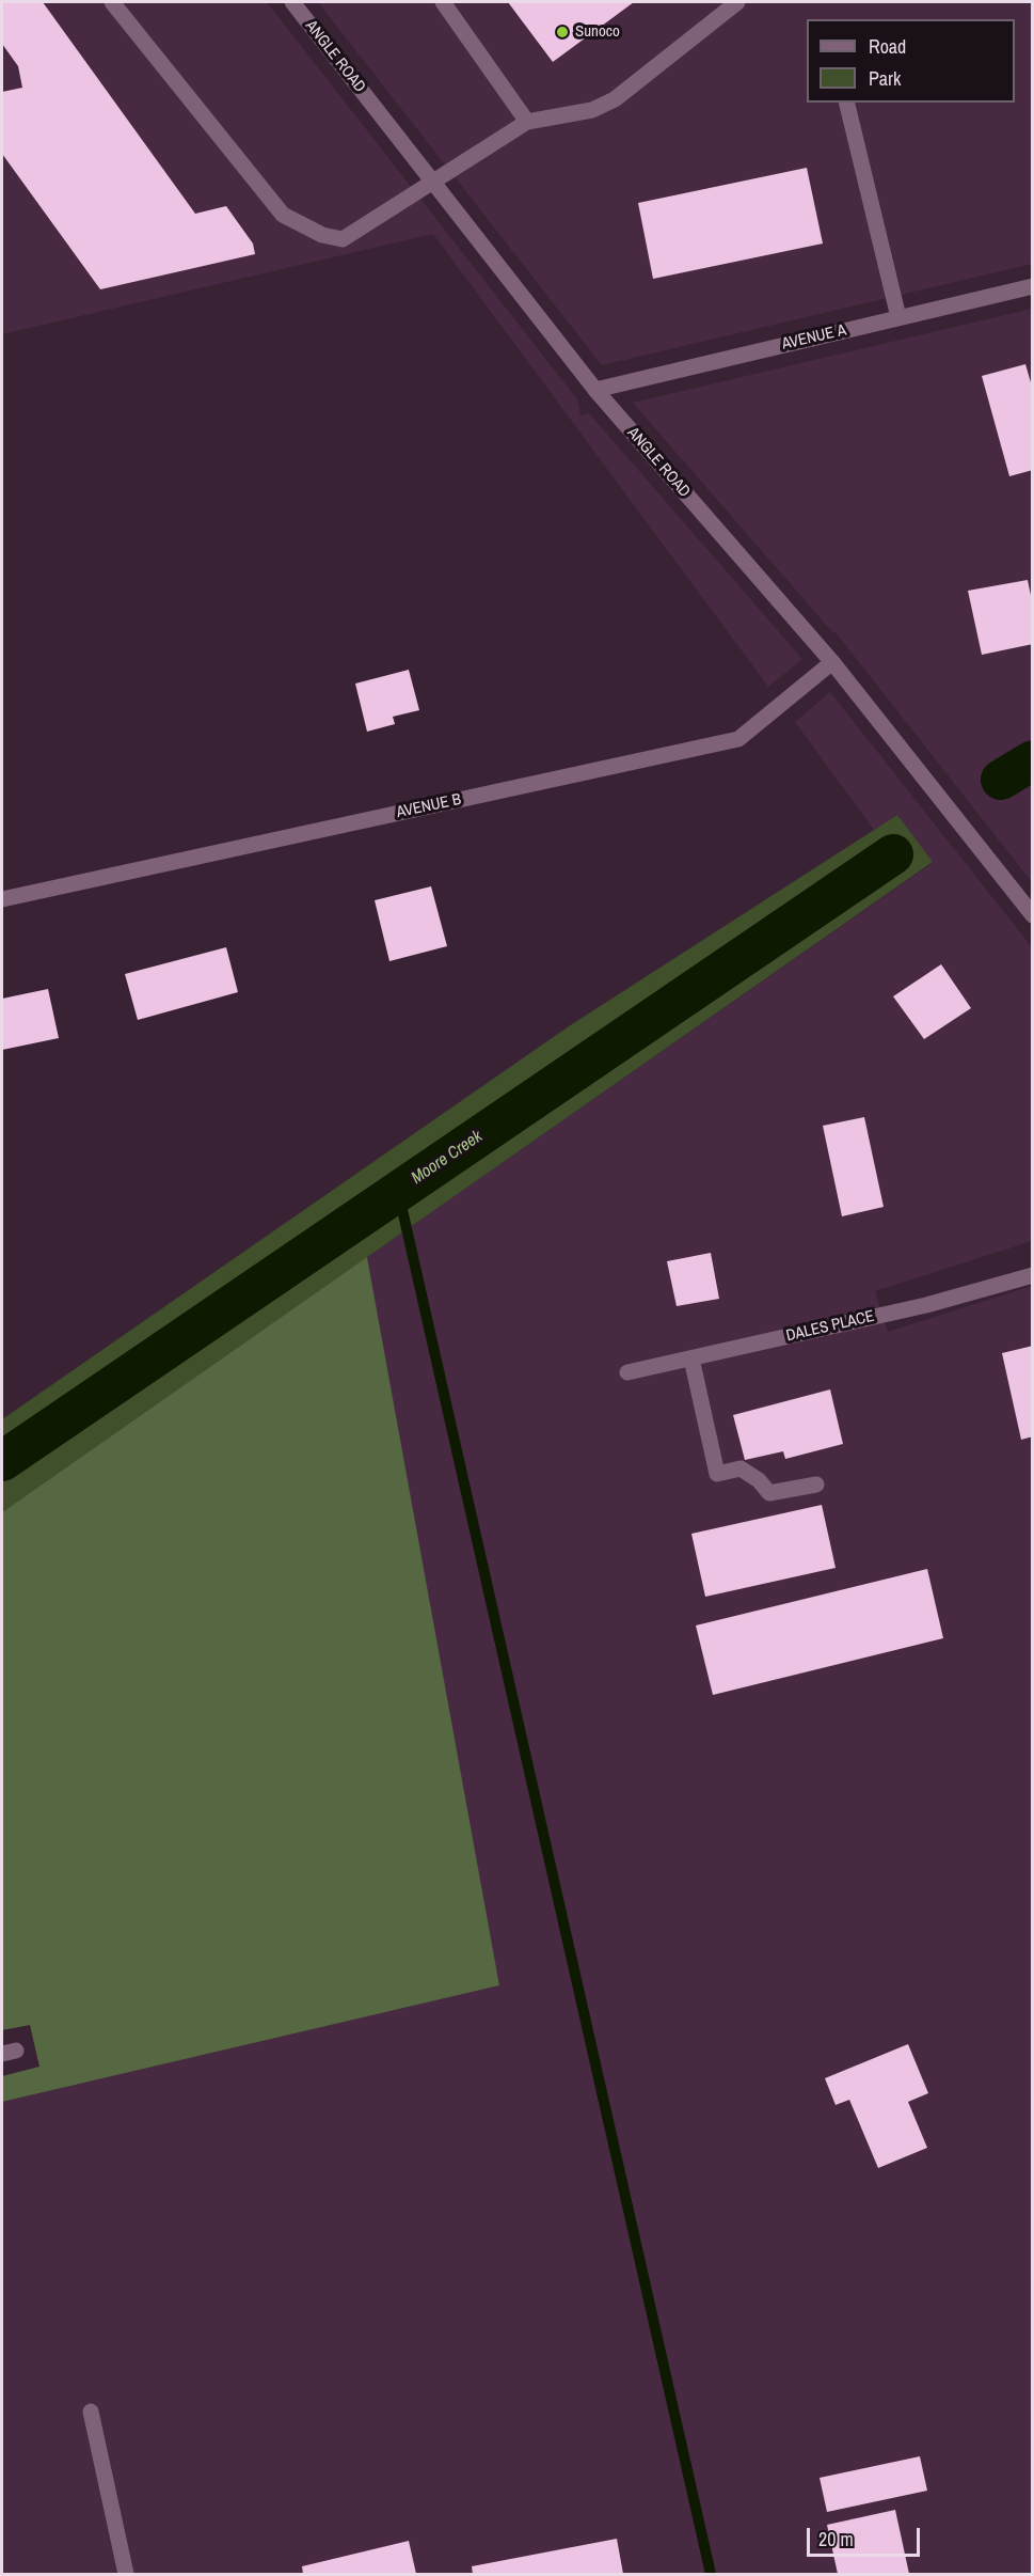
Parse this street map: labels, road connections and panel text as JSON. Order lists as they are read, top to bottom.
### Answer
{
  "streets": {
    "street": [
      "ANGLE ROAD",
      "AVENUE A",
      "AVENUE B",
      "DALES PLACE"
    ]
  },
  "crossings": [
    ["ANGLE ROAD", "AVENUE A"],
    ["ANGLE ROAD", "AVENUE B"]
  ],
  "water": ["Moore Creek"],
  "places": ["Sunoco"],
  "legend": ["Road", "Park"],
  "scale_bar": "20 m"
}
